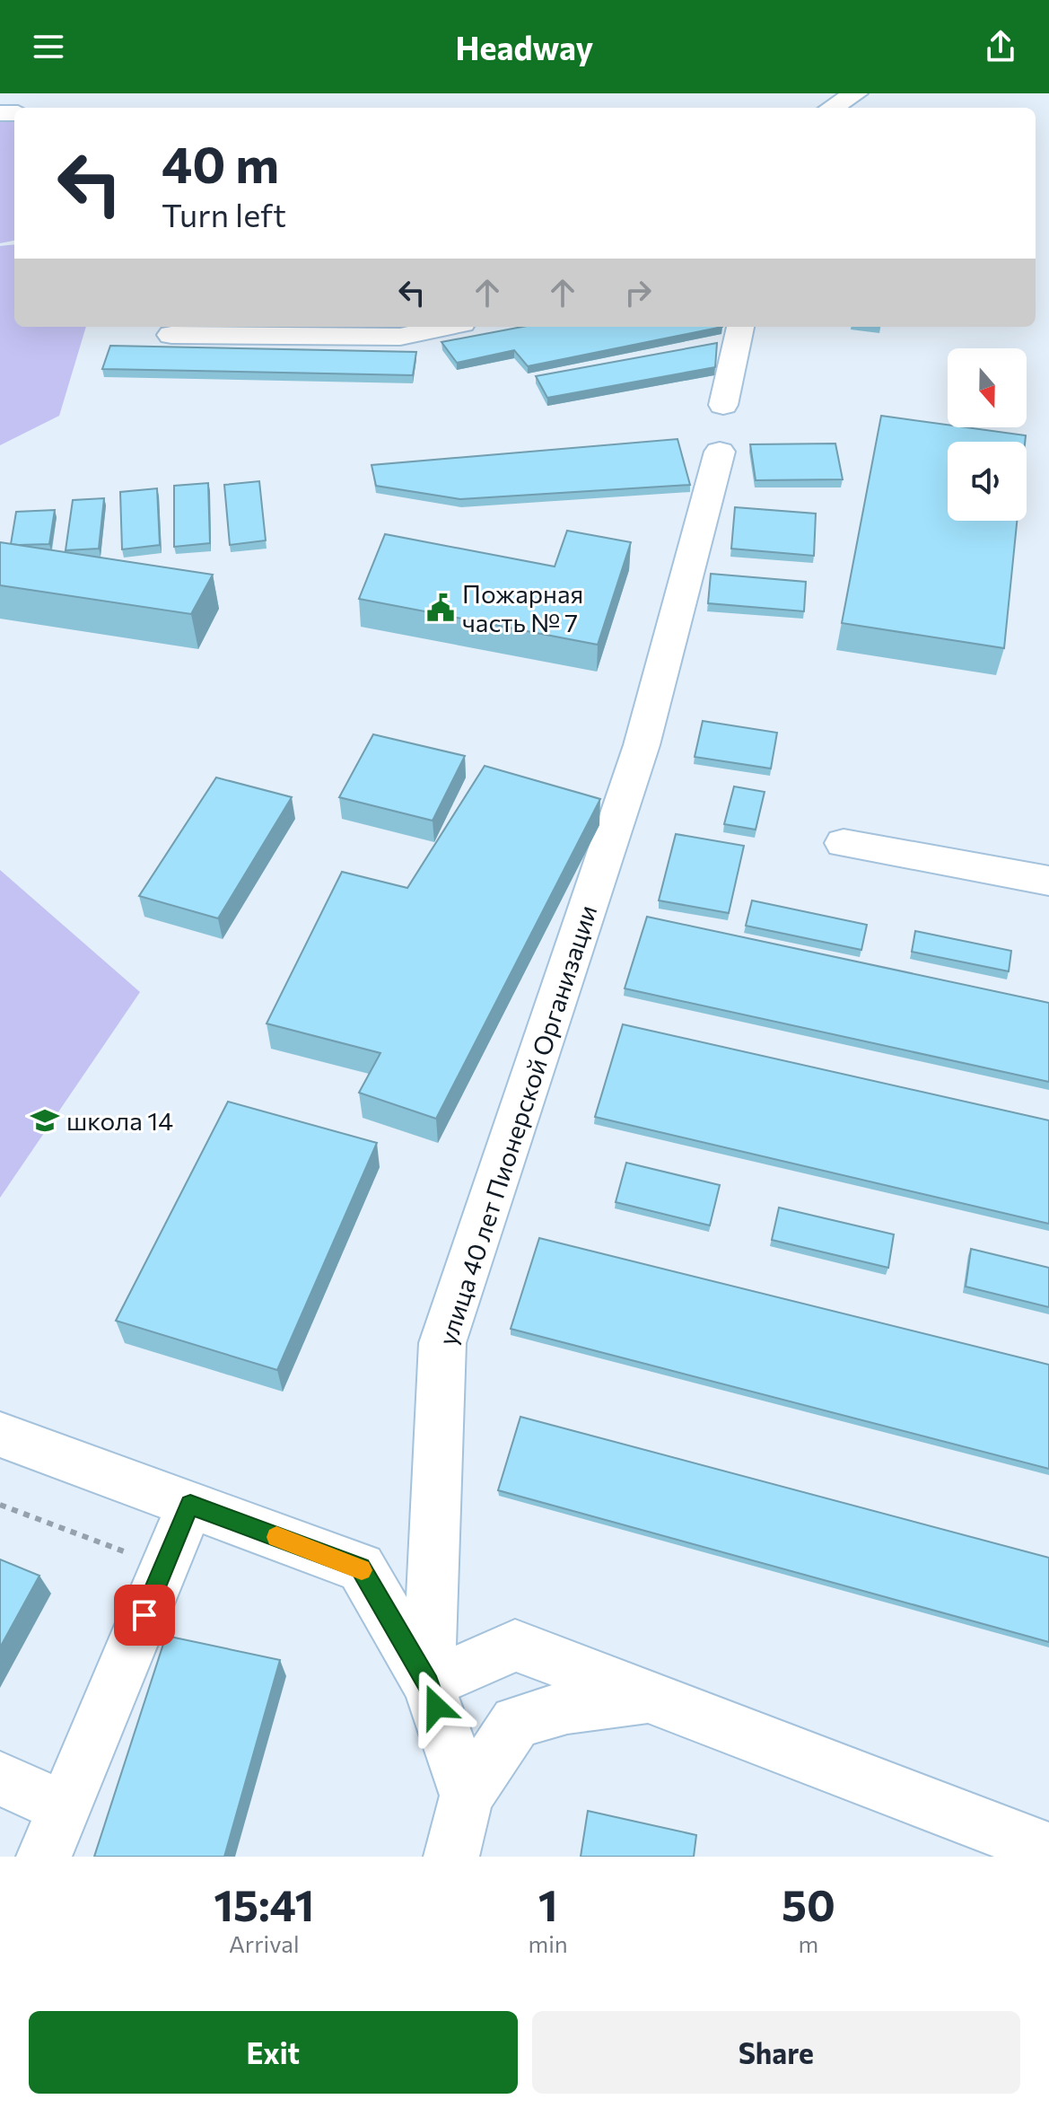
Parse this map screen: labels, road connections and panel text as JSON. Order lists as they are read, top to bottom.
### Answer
{
  "streets": {
    "street": ["улица 40 лет Пионерской Организации"]
  },
  "places": {
    "public building": ["Пожарная часть № 7"],
    "school or university": ["школа 14"]
  },
  "north": "bottom",
  "page": {
    "header": "Headway",
    "turn": ["40 m", "Turn left"],
    "eta": [
      "15:41",
      "Arrival",
      "1",
      "min",
      "50",
      "m"
    ],
    "buttons": ["Exit", "Share"]
  }
}
